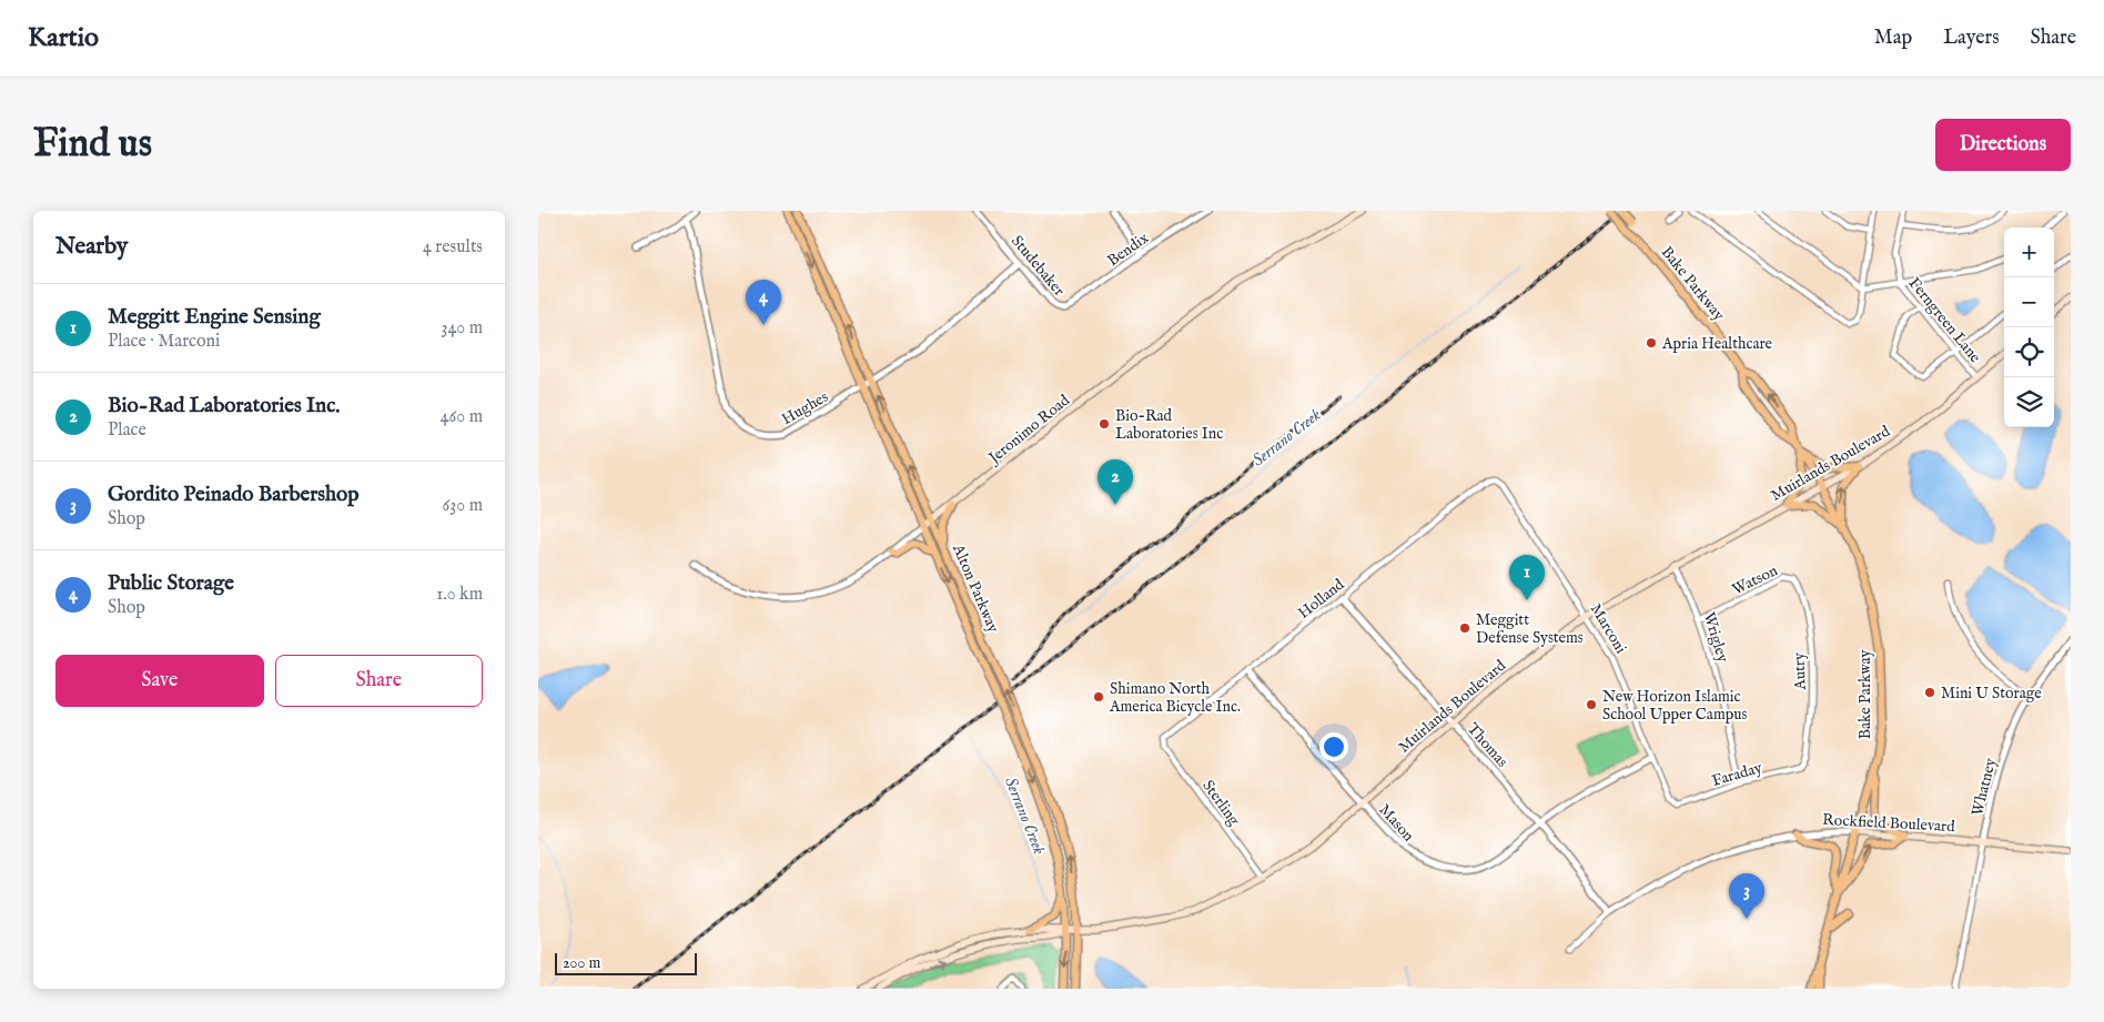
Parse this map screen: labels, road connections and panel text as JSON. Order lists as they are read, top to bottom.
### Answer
{
  "streets": {
    "main road": [
      "Bake Parkway",
      "Jeronimo Road",
      "Muirlands Boulevard",
      "Alton Parkway",
      "Rockfield Boulevard"
    ],
    "street": [
      "Bendix",
      "Studebaker",
      "Ferngreen Lane",
      "Hughes",
      "Watson",
      "Holland",
      "Marconi",
      "Wrigley",
      "Autry",
      "Thomas",
      "Faraday",
      "Whatney",
      "Sterling",
      "Mason"
    ]
  },
  "crossings": [
    ["Bendix", "Studebaker"],
    ["Studebaker", "Hughes"],
    ["Bake Parkway", "Muirlands Boulevard"],
    ["Bake Parkway", "Rockfield Boulevard"],
    ["Ferngreen Lane", "Muirlands Boulevard"],
    ["Hughes", "Alton Parkway"],
    ["Jeronimo Road", "Alton Parkway"],
    ["Muirlands Boulevard", "Alton Parkway"],
    ["Muirlands Boulevard", "Marconi"],
    ["Muirlands Boulevard", "Wrigley"],
    ["Muirlands Boulevard", "Thomas"],
    ["Muirlands Boulevard", "Sterling"],
    ["Muirlands Boulevard", "Mason"],
    ["Watson", "Wrigley"],
    ["Watson", "Autry"],
    ["Holland", "Marconi"],
    ["Holland", "Thomas"],
    ["Holland", "Sterling"],
    ["Holland", "Mason"],
    ["Marconi", "Faraday"],
    ["Marconi", "Mason"],
    ["Wrigley", "Faraday"],
    ["Autry", "Faraday"],
    ["Thomas", "Mason"],
    ["Thomas", "Rockfield Boulevard"],
    ["Whatney", "Rockfield Boulevard"]
  ],
  "water": ["Serrano Creek"],
  "places": [
    "Apria Healthcare",
    "Bio-Rad Laboratories Inc",
    "Meggitt Defense Systems",
    "Mini U Storage",
    "Shimano North America Bicycle Inc.",
    "New Horizon Islamic School Upper Campus"
  ],
  "scale_bar": "200 m",
  "page": {
    "header": "Kartio",
    "nav": ["Map", "Layers", "Share"],
    "buttons": [
      "Directions",
      ["Save", "Share"]
    ],
    "title": "Find us",
    "heading": ["Nearby", "4 results"],
    "map_buttons": ["+", "−"],
    "pins": [
      "4",
      "2",
      "1",
      "3"
    ],
    "list": [
      {
        "mark": "1",
        "name": "Meggitt Engine Sensing",
        "note": "Place · Marconi",
        "value": "340 m"
      },
      {
        "mark": "2",
        "name": "Bio-Rad Laboratories Inc.",
        "note": "Place",
        "value": "460 m"
      },
      {
        "mark": "3",
        "name": "Gordito Peinado Barbershop",
        "note": "Shop",
        "value": "630 m"
      },
      {
        "mark": "4",
        "name": "Public Storage",
        "note": "Shop",
        "value": "1.0 km"
      }
    ],
    "scale": "200 m"
  }
}
